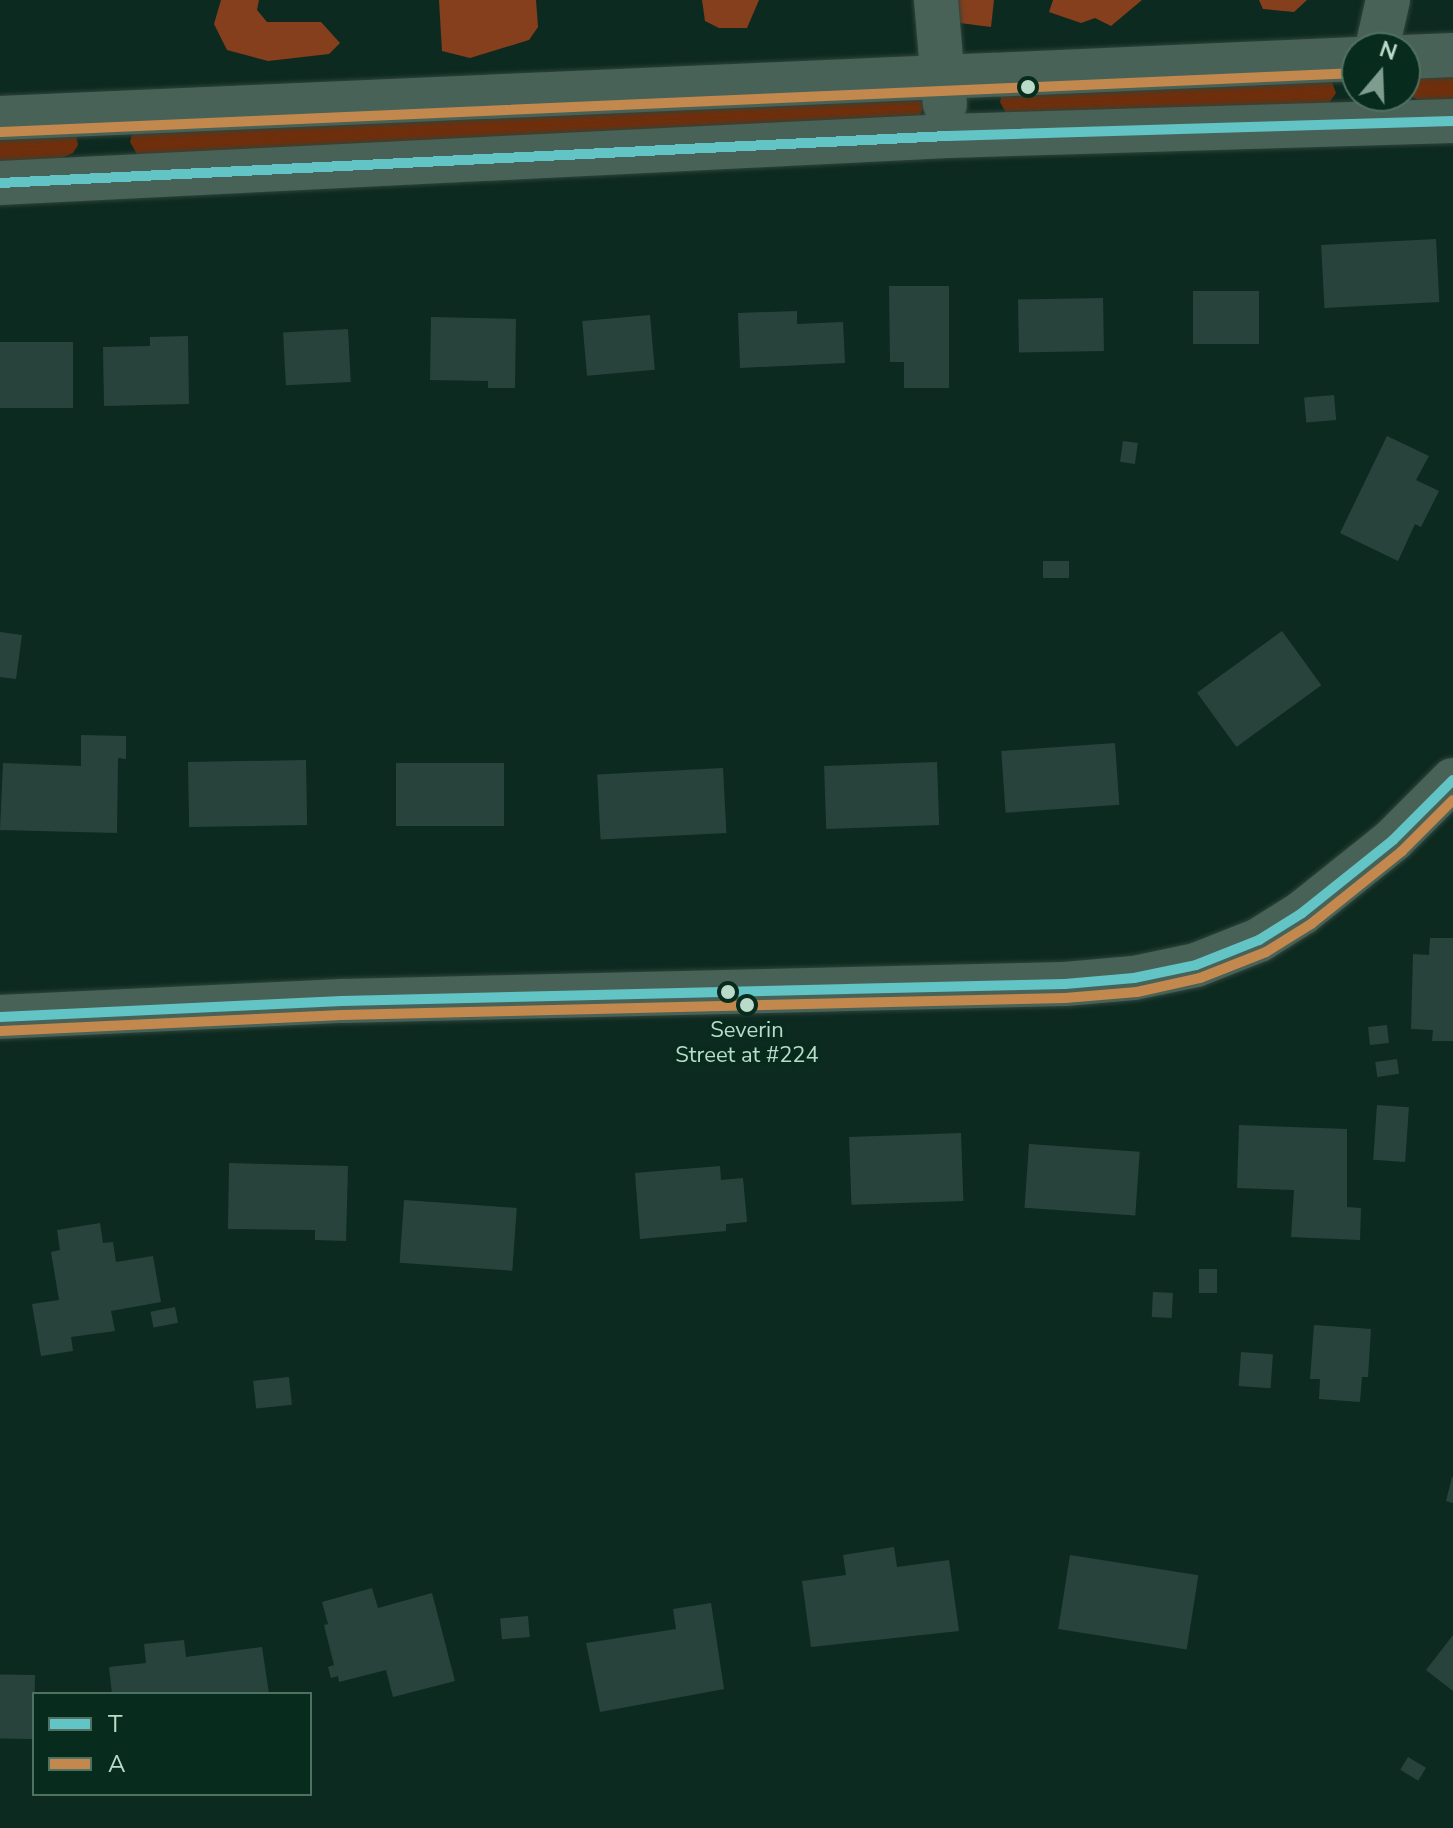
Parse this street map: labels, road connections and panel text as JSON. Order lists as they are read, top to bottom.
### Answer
{
  "places": ["Severin Street at #224"],
  "lines": ["transit line A", "transit line T"],
  "legend": ["T", "A"],
  "north": "top"
}
